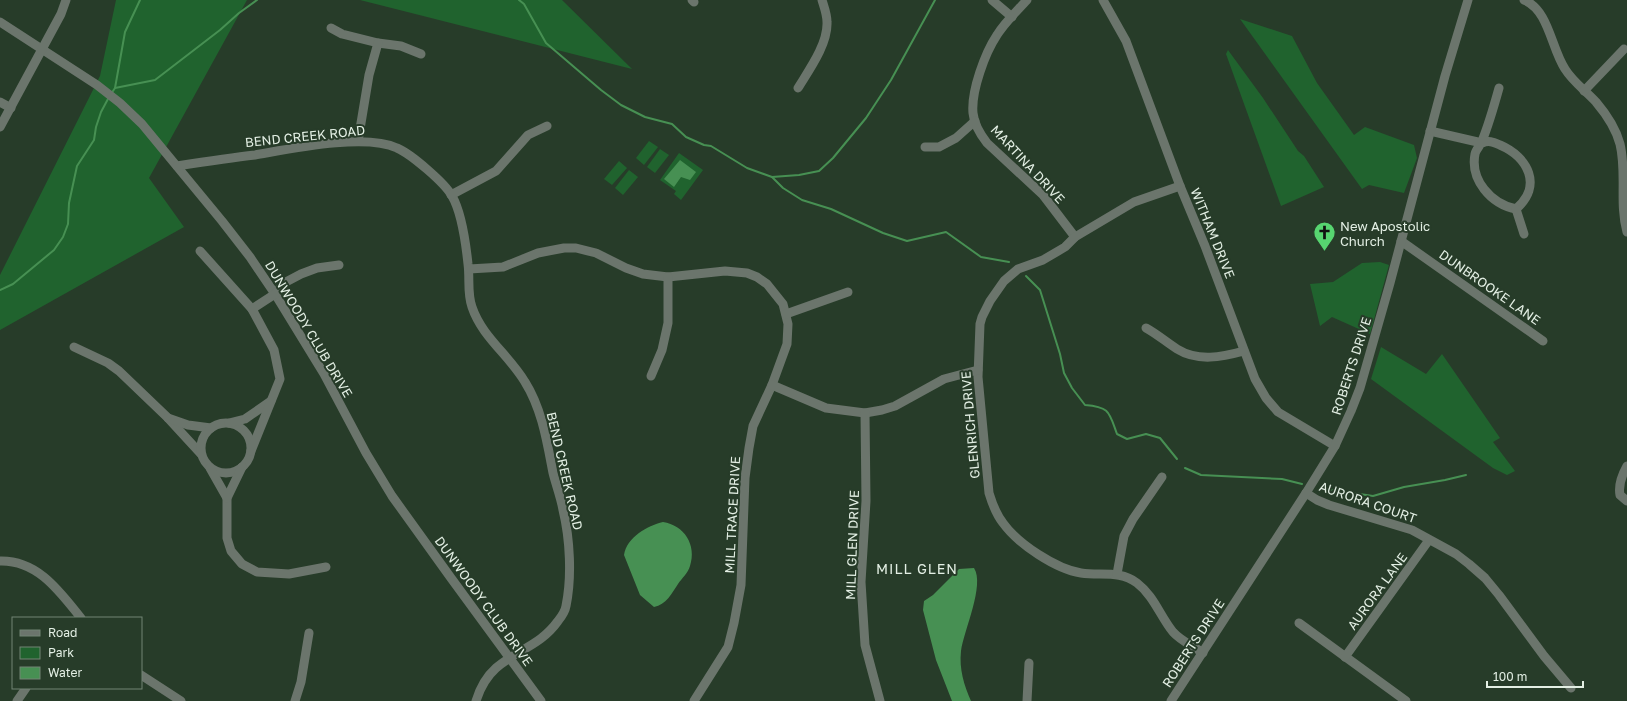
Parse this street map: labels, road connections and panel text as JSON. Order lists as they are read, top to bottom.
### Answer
{
  "streets": {
    "street": [
      "BEND CREEK ROAD",
      "MARTINA DRIVE",
      "WITHAM DRIVE",
      "DUNBROOKE LANE",
      "DUNWOODY CLUB DRIVE",
      "ROBERTS DRIVE",
      "GLENRICH DRIVE",
      "AURORA COURT",
      "MILL TRACE DRIVE",
      "MILL GLEN DRIVE",
      "AURORA LANE"
    ]
  },
  "crossings": [
    ["BEND CREEK ROAD", "DUNWOODY CLUB DRIVE"],
    ["BEND CREEK ROAD", "MILL TRACE DRIVE"],
    ["MARTINA DRIVE", "GLENRICH DRIVE"],
    ["WITHAM DRIVE", "ROBERTS DRIVE"],
    ["WITHAM DRIVE", "GLENRICH DRIVE"],
    ["DUNBROOKE LANE", "ROBERTS DRIVE"],
    ["ROBERTS DRIVE", "GLENRICH DRIVE"],
    ["ROBERTS DRIVE", "AURORA COURT"],
    ["AURORA COURT", "AURORA LANE"]
  ],
  "districts": ["MILL GLEN"],
  "places": {
    "church": ["New Apostolic Church"]
  },
  "legend": ["Road", "Park", "Water"],
  "scale_bar": "100 m"
}
